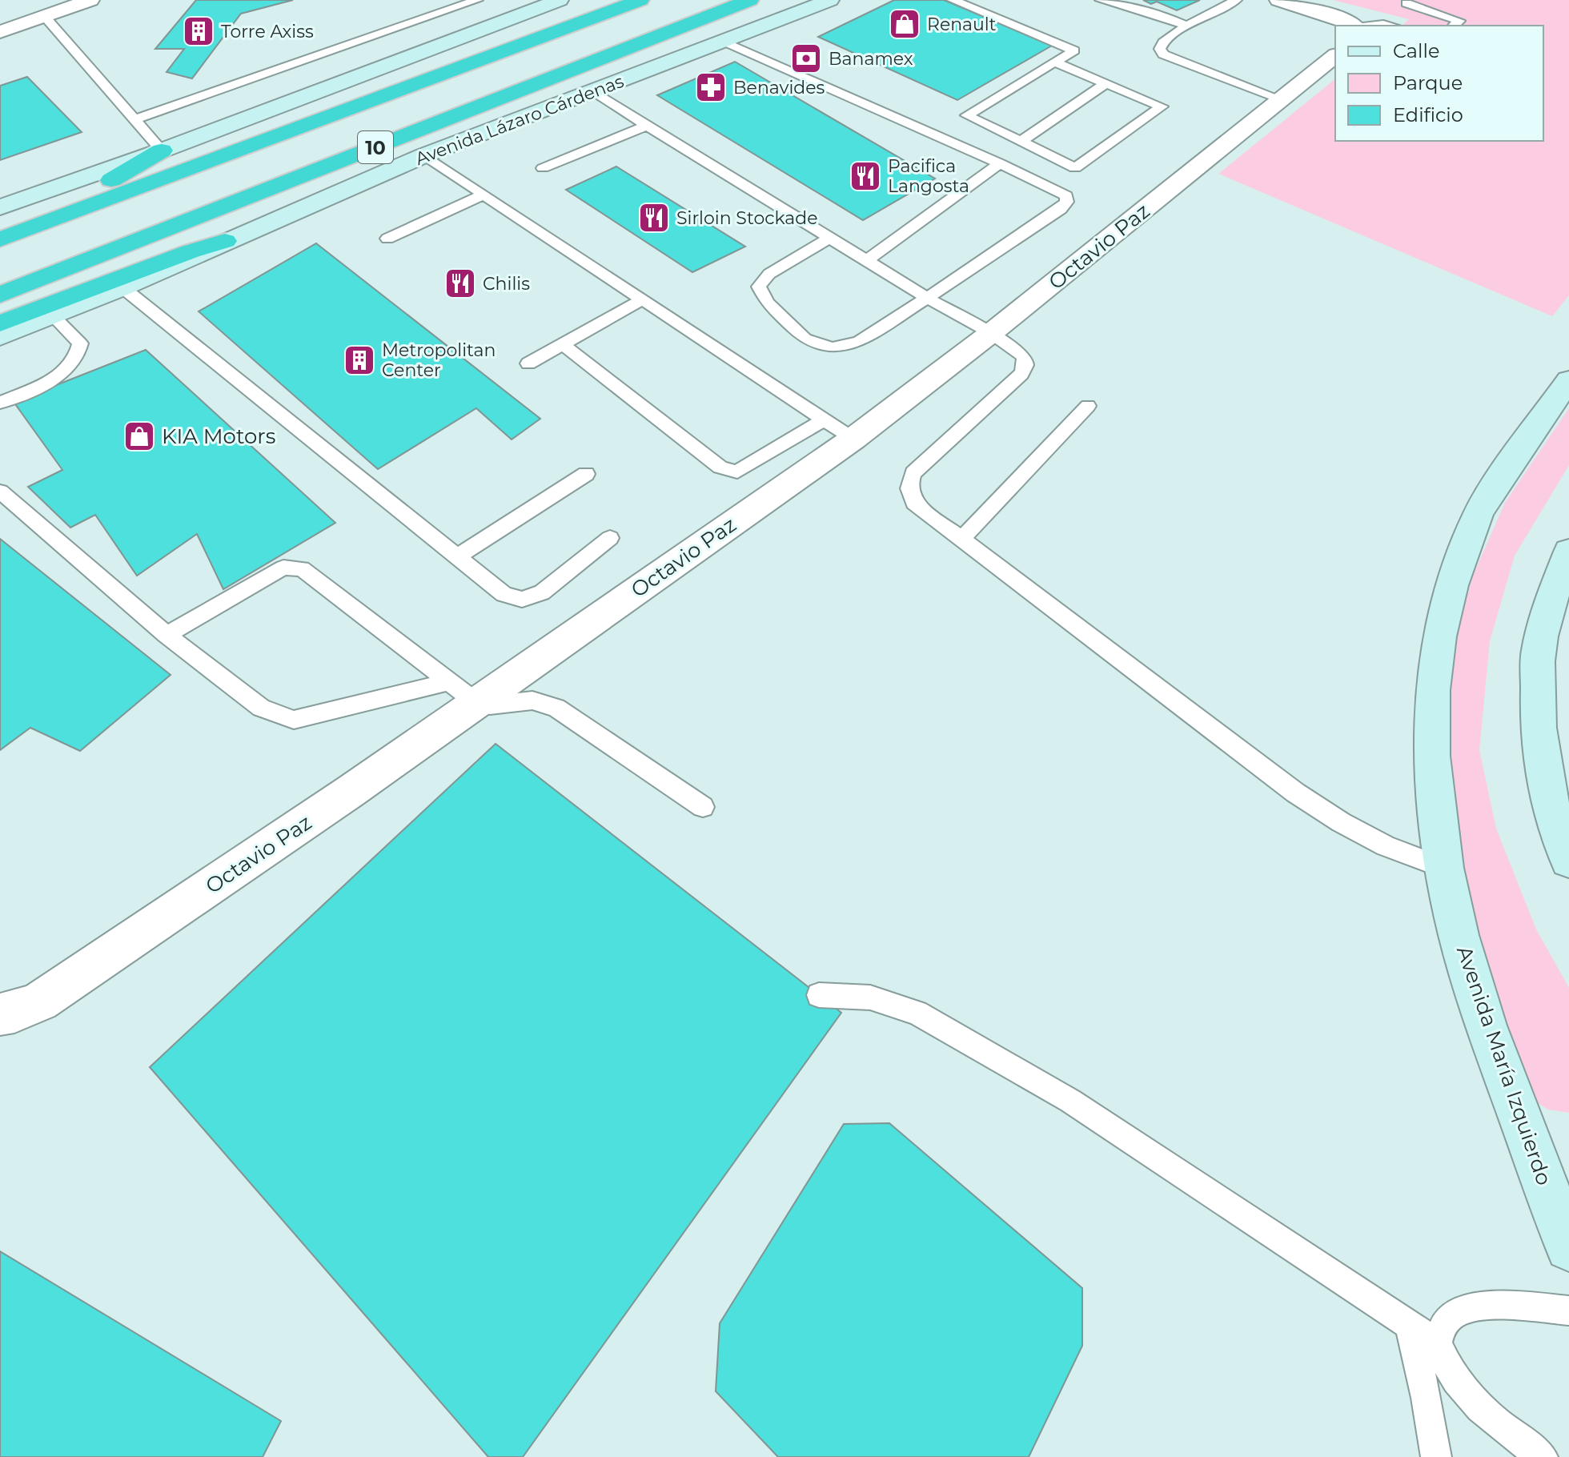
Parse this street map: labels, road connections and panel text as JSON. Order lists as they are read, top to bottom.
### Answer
{
  "streets": {
    "highway": ["Avenida Lázaro Cárdenas", "10"],
    "street": ["Octavio Paz", "Avenida María Izquierdo"]
  },
  "places": {
    "shop": ["Renault", "KIA Motors"],
    "building": ["Torre Axiss", "Metropolitan Center"],
    "bank": ["Banamex"],
    "pharmacy": ["Benavides"],
    "restaurant": ["Pacifica Langosta", "Sirloin Stockade", "Chilis"]
  },
  "legend": ["Calle", "Parque", "Edificio"]
}
